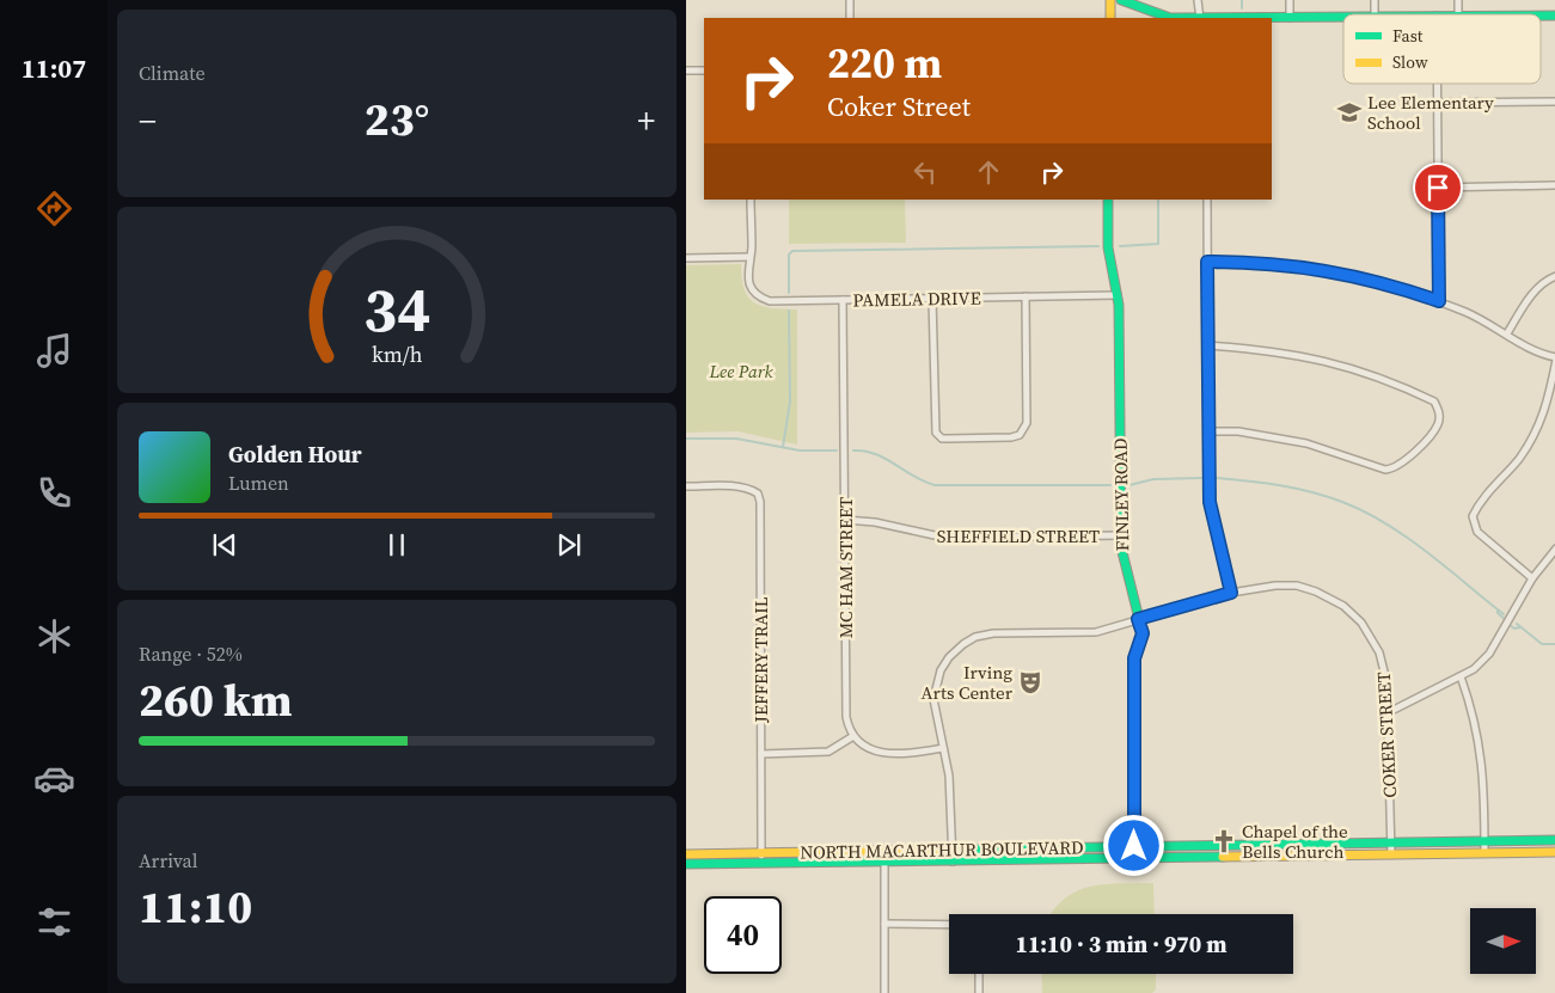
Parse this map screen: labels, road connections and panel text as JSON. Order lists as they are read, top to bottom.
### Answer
{
  "streets": {
    "main road": ["FINLEY ROAD", "NORTH MACARTHUR BOULEVARD"],
    "street": [
      "PAMELA DRIVE",
      "SHEFFIELD STREET",
      "MC HAM STREET",
      "JEFFERY TRAIL",
      "COKER STREET"
    ]
  },
  "crossings": [
    ["PAMELA DRIVE", "FINLEY ROAD"],
    ["PAMELA DRIVE", "MC HAM STREET"],
    ["FINLEY ROAD", "SHEFFIELD STREET"],
    ["FINLEY ROAD", "COKER STREET"],
    ["FINLEY ROAD", "NORTH MACARTHUR BOULEVARD"],
    ["SHEFFIELD STREET", "MC HAM STREET"],
    ["JEFFERY TRAIL", "NORTH MACARTHUR BOULEVARD"],
    ["COKER STREET", "NORTH MACARTHUR BOULEVARD"]
  ],
  "parks": ["Lee Park"],
  "places": {
    "school or university": ["Lee Elementary School"],
    "theatre": ["Irving Arts Center"],
    "church": ["Chapel of the Bells Church"]
  },
  "legend": ["Fast", "Slow"],
  "north": "right",
  "page": {
    "tabs": "11:07",
    "tile": [
      "Climate",
      ["Range · 52%", "260 km"],
      ["Arrival", "11:10"]
    ],
    "turn": ["220 m", "Coker Street"],
    "heat": ["−", "23°", "+"],
    "song": ["Golden Hour", "Lumen"],
    "limit": "40",
    "trip": "11:10 · 3 min · 970 m",
    "gauge": ["34", "km/h"]
  }
}
